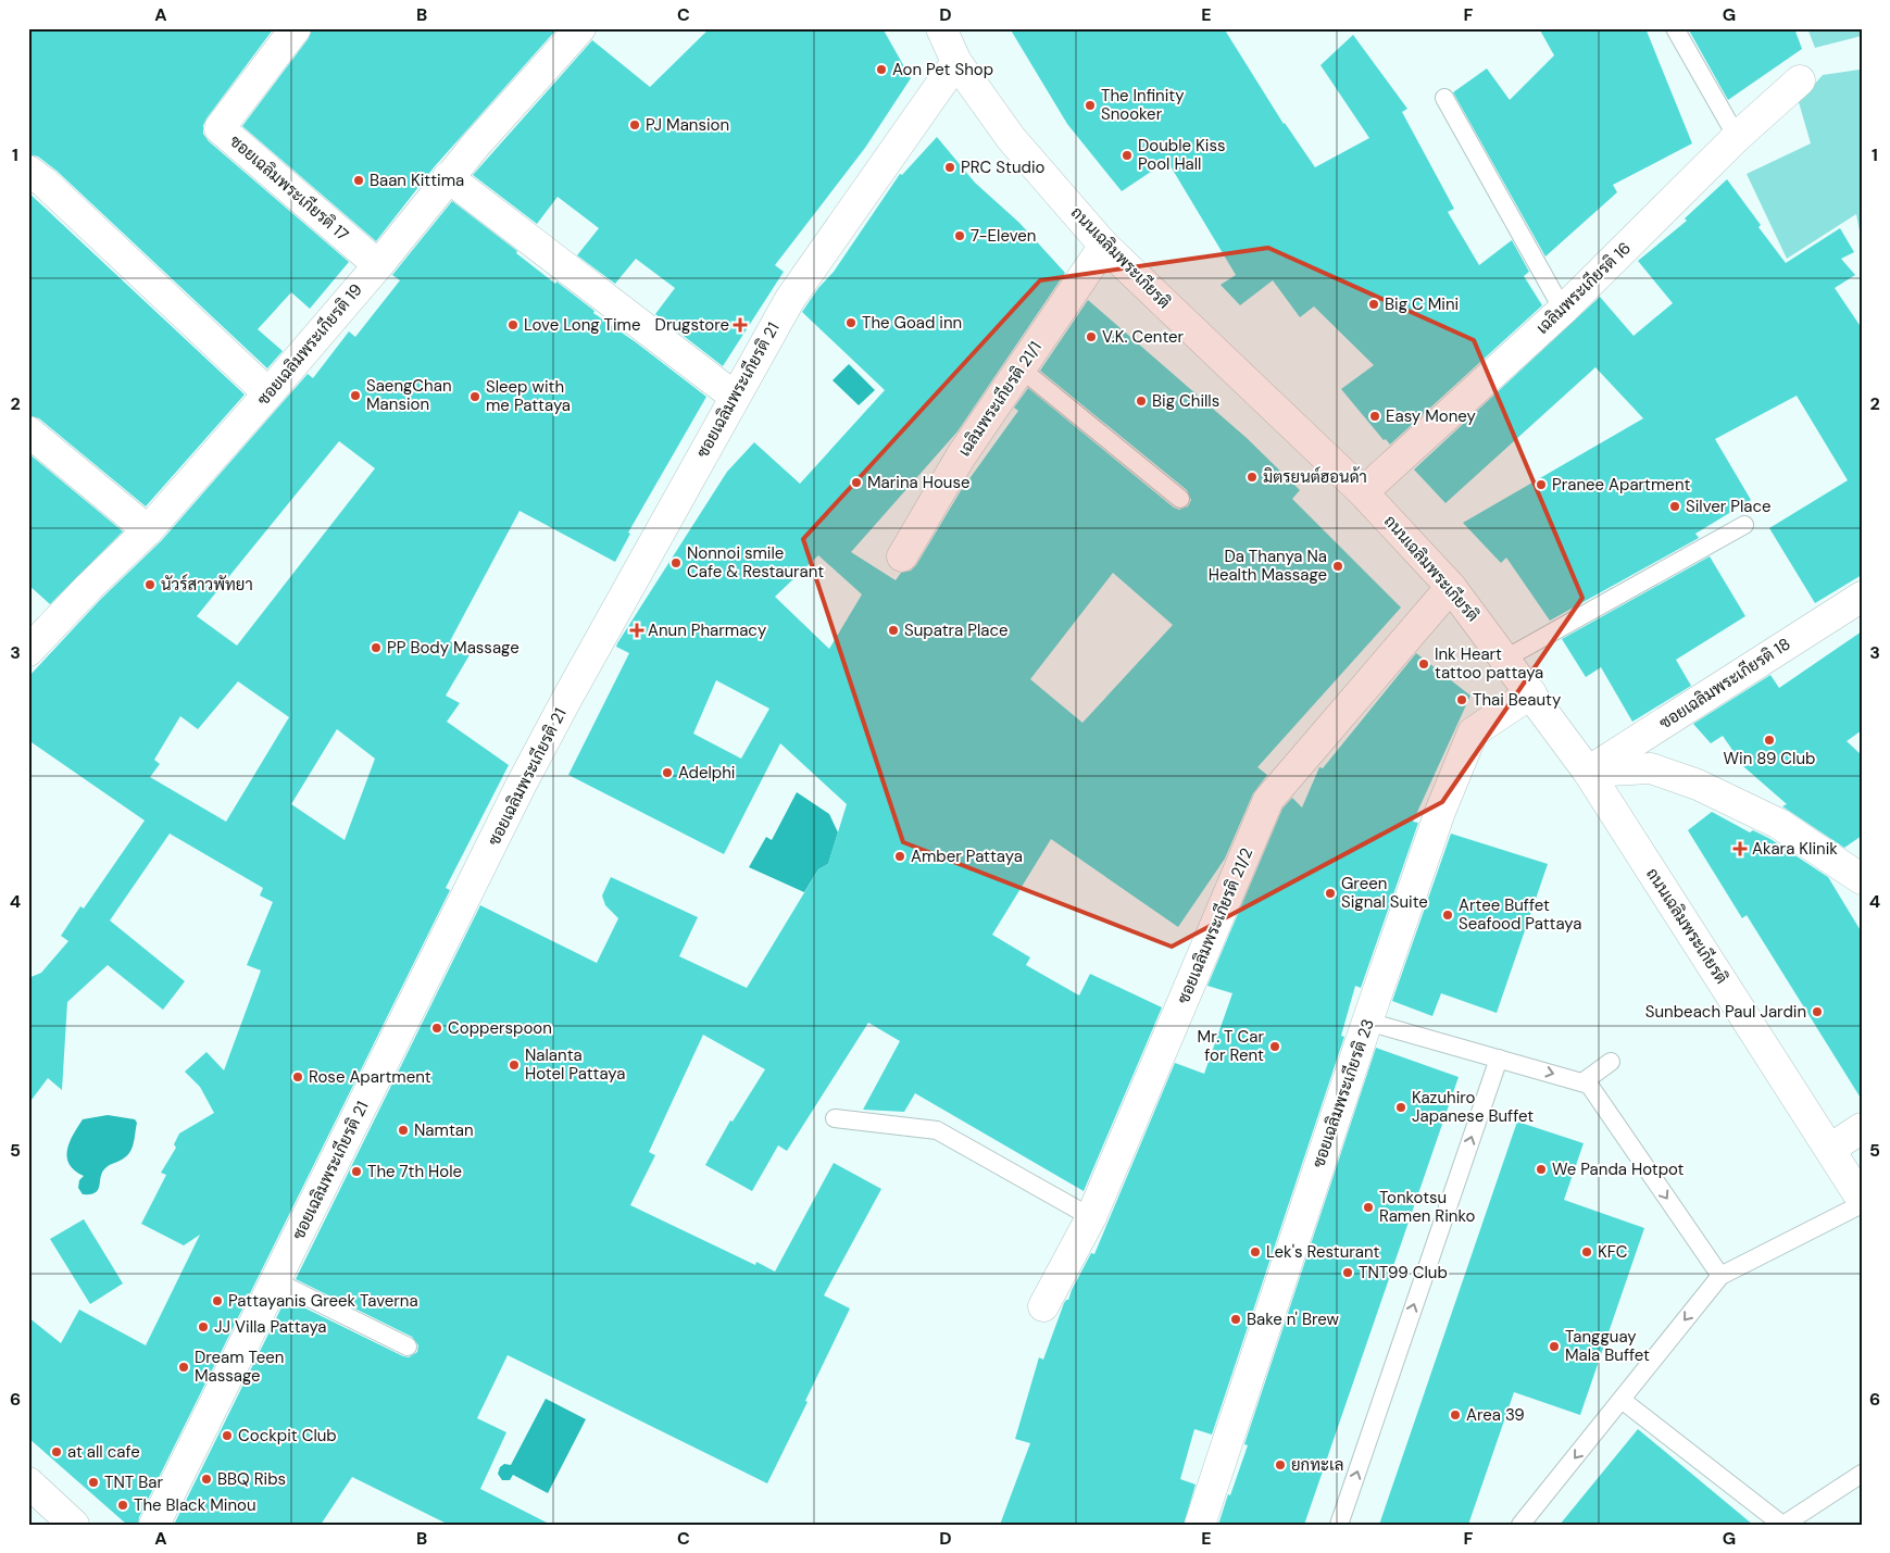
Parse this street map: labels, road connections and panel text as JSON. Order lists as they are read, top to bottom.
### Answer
{
  "streets": {
    "street": [
      "ซอยเฉลิมพระเกียรติ 17",
      "ถนนเฉลิมพระเกียรติ",
      "เฉลิมพระเกียรติ 16",
      "ซอยเฉลิมพระเกียรติ 19",
      "ซอยเฉลิมพระเกียรติ 21",
      "เฉลิมพระเกียรติ 21/1",
      "ซอยเฉลิมพระเกียรติ 18",
      "ซอยเฉลิมพระเกียรติ 21/2",
      "ซอยเฉลิมพระเกียรติ 23"
    ]
  },
  "crossings": [
    ["ซอยเฉลิมพระเกียรติ 17", "ซอยเฉลิมพระเกียรติ 19"],
    ["ถนนเฉลิมพระเกียรติ", "เฉลิมพระเกียรติ 16"],
    ["ถนนเฉลิมพระเกียรติ", "ซอยเฉลิมพระเกียรติ 21"],
    ["ถนนเฉลิมพระเกียรติ", "เฉลิมพระเกียรติ 21/1"],
    ["ถนนเฉลิมพระเกียรติ", "ซอยเฉลิมพระเกียรติ 18"],
    ["ถนนเฉลิมพระเกียรติ", "ซอยเฉลิมพระเกียรติ 21/2"],
    ["ถนนเฉลิมพระเกียรติ", "ซอยเฉลิมพระเกียรติ 23"]
  ],
  "places": {
    "other": [
      "Aon Pet Shop",
      "The Infinity Snooker",
      "PJ Mansion",
      "Double Kiss Pool Hall",
      "PRC Studio",
      "Baan Kittima",
      "7-Eleven",
      "Big C Mini",
      "The Goad inn",
      "Love Long Time",
      "V.K. Center",
      "SaengChan Mansion",
      "Sleep with me Pattaya",
      "Big Chills",
      "Easy Money",
      "มิตรยนต์ฮอนด้า",
      "Marina House",
      "Pranee Apartment",
      "Silver Place",
      "Nonnoi smile Cafe & Restaurant",
      "Da Thanya Na Health Massage",
      "นัวร์สาวพัทยา",
      "Supatra Place",
      "PP Body Massage",
      "Ink Heart tattoo pattaya",
      "Thai Beauty",
      "Win 89 Club",
      "Adelphi",
      "Amber Pattaya",
      "Green Signal Suite",
      "Artee Buffet Seafood Pattaya",
      "Sunbeach Paul Jardin",
      "Copperspoon",
      "Mr. T Car for Rent",
      "Nalanta Hotel Pattaya",
      "Rose Apartment",
      "Kazuhiro Japanese Buffet",
      "Namtan",
      "We Panda Hotpot",
      "The 7th Hole",
      "Tonkotsu Ramen Rinko",
      "Lek's Resturant",
      "KFC",
      "TNT99 Club",
      "Pattayanis Greek Taverna",
      "Bake n' Brew",
      "JJ Villa Pattaya",
      "Tangguay Mala Buffet",
      "Dream Teen Massage",
      "Area 39",
      "Cockpit Club",
      "at all cafe",
      "ยกทะเล",
      "BBQ Ribs",
      "TNT Bar",
      "The Black Minou"
    ],
    "health": ["Drugstore", "Anun Pharmacy", "Akara Klinik"]
  },
  "grid": {
    "columns": [
      "A",
      "B",
      "C",
      "D",
      "E",
      "F",
      "G"
    ],
    "rows": [
      "1",
      "2",
      "3",
      "4",
      "5",
      "6"
    ]
  }
}
